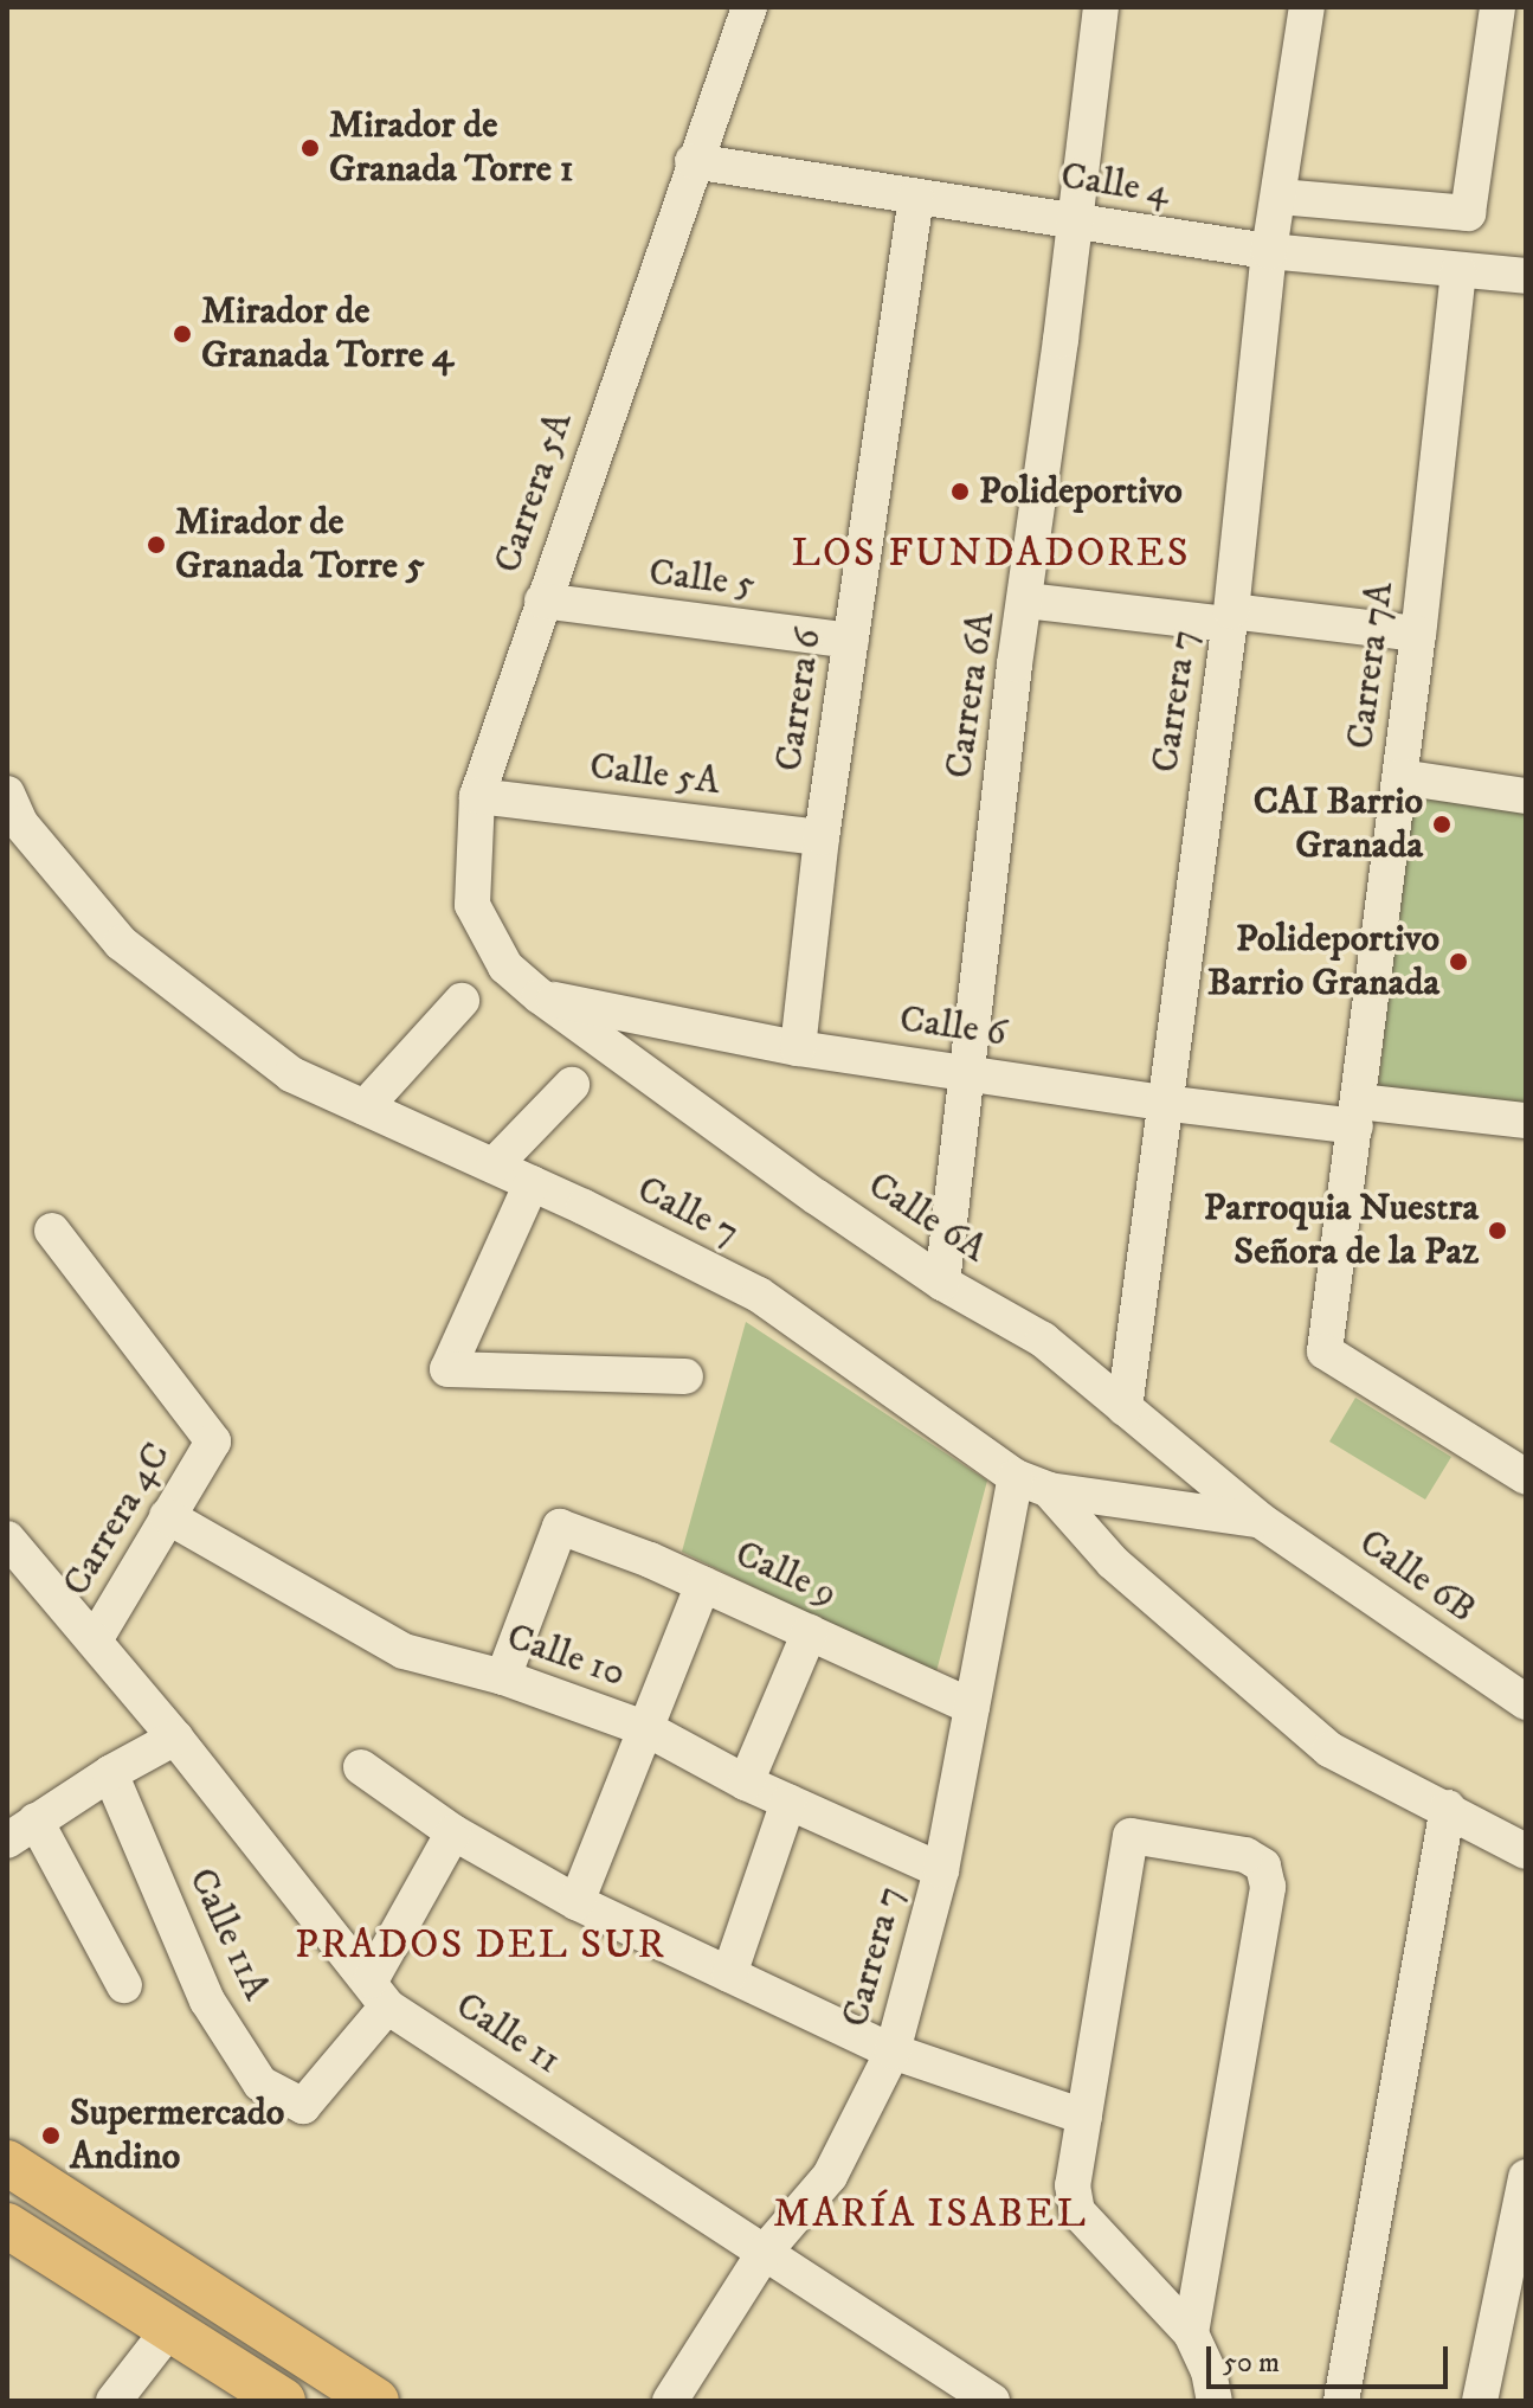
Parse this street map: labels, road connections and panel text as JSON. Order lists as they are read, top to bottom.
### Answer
{
  "streets": {
    "street": [
      "Calle 4",
      "Carrera 5A",
      "Calle 5",
      "Carrera 7A",
      "Carrera 6A",
      "Carrera 6",
      "Carrera 7",
      "Calle 5A",
      "Calle 6",
      "Calle 7",
      "Calle 6A",
      "Carrera 4C",
      "Calle 9",
      "Calle 6B",
      "Calle 10",
      "Calle 11A",
      "Calle 11"
    ]
  },
  "crossings": [
    ["Calle 4", "Carrera 5A"],
    ["Calle 4", "Carrera 7A"],
    ["Calle 4", "Carrera 6A"],
    ["Calle 4", "Carrera 6"],
    ["Calle 4", "Carrera 7"],
    ["Carrera 5A", "Calle 5"],
    ["Carrera 5A", "Calle 5A"],
    ["Carrera 5A", "Calle 6"],
    ["Carrera 5A", "Calle 6A"],
    ["Calle 5", "Carrera 6"],
    ["Carrera 7A", "Calle 6"],
    ["Carrera 6A", "Calle 6"],
    ["Carrera 6A", "Calle 6A"],
    ["Carrera 6", "Calle 5A"],
    ["Carrera 6", "Calle 6"],
    ["Carrera 7", "Calle 6"],
    ["Carrera 7", "Calle 7"],
    ["Carrera 7", "Calle 6A"],
    ["Carrera 7", "Calle 9"],
    ["Carrera 7", "Calle 10"],
    ["Carrera 7", "Calle 11"],
    ["Calle 6", "Calle 6A"],
    ["Calle 6A", "Calle 6B"],
    ["Carrera 4C", "Calle 10"],
    ["Carrera 4C", "Calle 11"],
    ["Calle 9", "Calle 10"],
    ["Calle 11A", "Calle 11"]
  ],
  "districts": ["LOS FUNDADORES", "PRADOS DEL SUR", "MARÍA ISABEL"],
  "places": [
    "Mirador de Granada Torre 1",
    "Mirador de Granada Torre 4",
    "Polideportivo",
    "Mirador de Granada Torre 5",
    "CAI Barrio Granada",
    "Polideportivo Barrio Granada",
    "Parroquia Nuestra Señora de la Paz",
    "Supermercado Andino"
  ],
  "scale_bar": "50 m"
}
